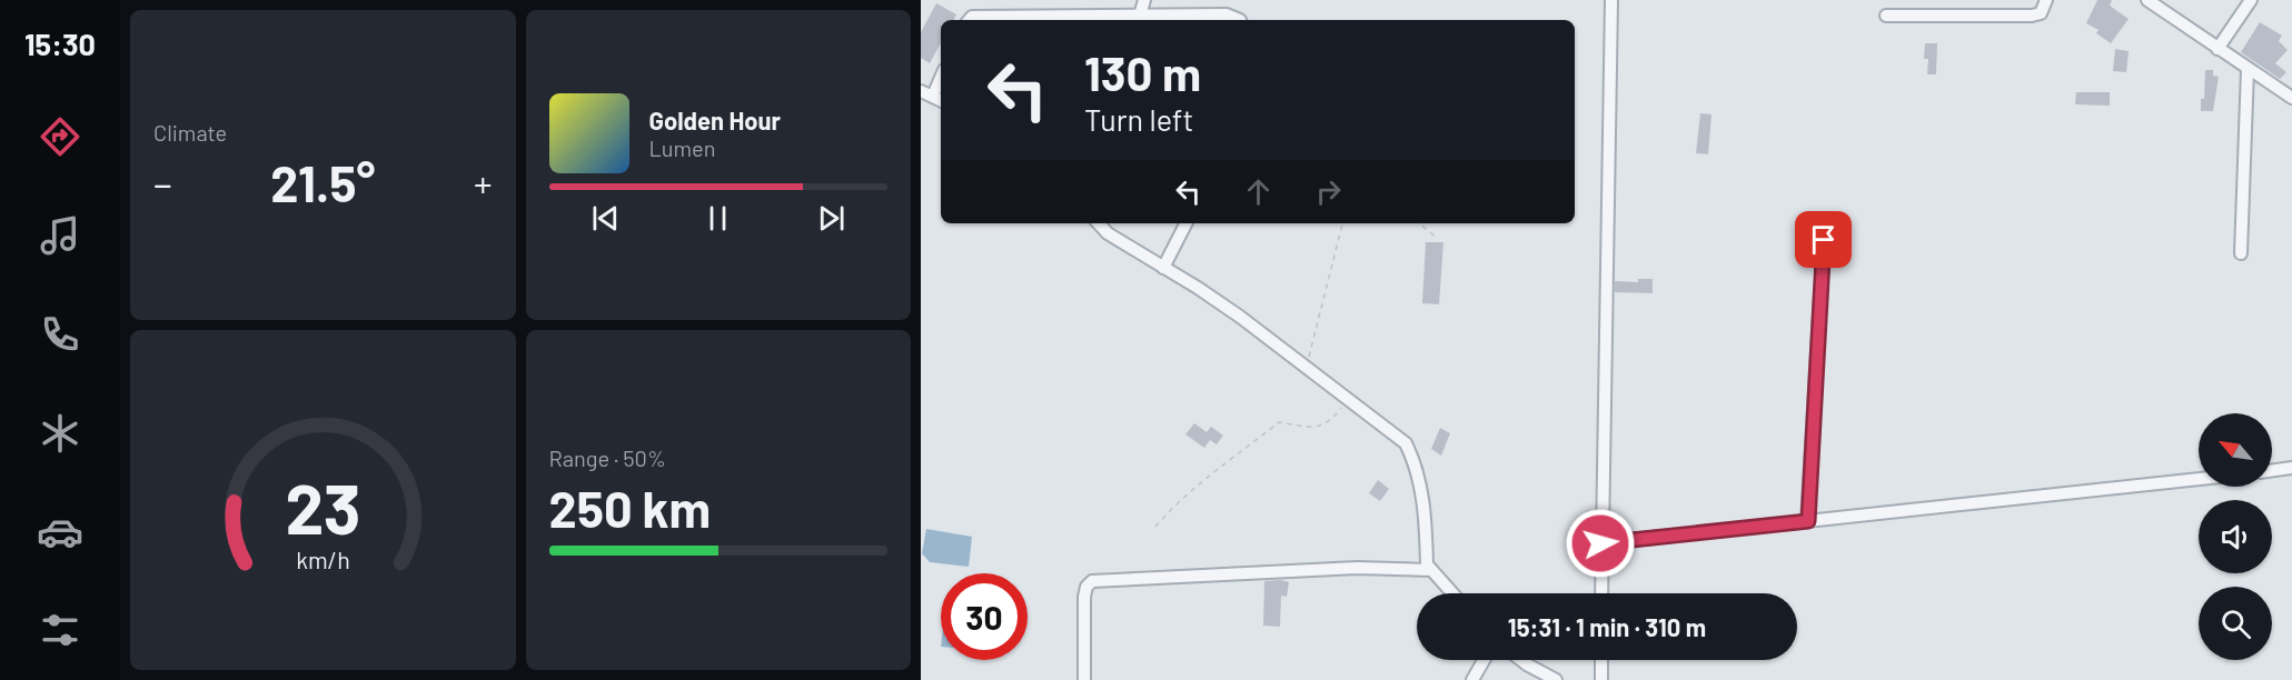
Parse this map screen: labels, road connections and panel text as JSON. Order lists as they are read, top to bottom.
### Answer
{
  "north": "top left",
  "page": {
    "tabs": "15:30",
    "tile": [
      "Climate",
      ["Range · 50%", "250 km"]
    ],
    "turn": ["130 m", "Turn left"],
    "song": ["Golden Hour", "Lumen"],
    "heat": ["−", "21.5°", "+"],
    "limit": "30",
    "trip": "15:31 · 1 min · 310 m",
    "gauge": ["23", "km/h"]
  }
}
